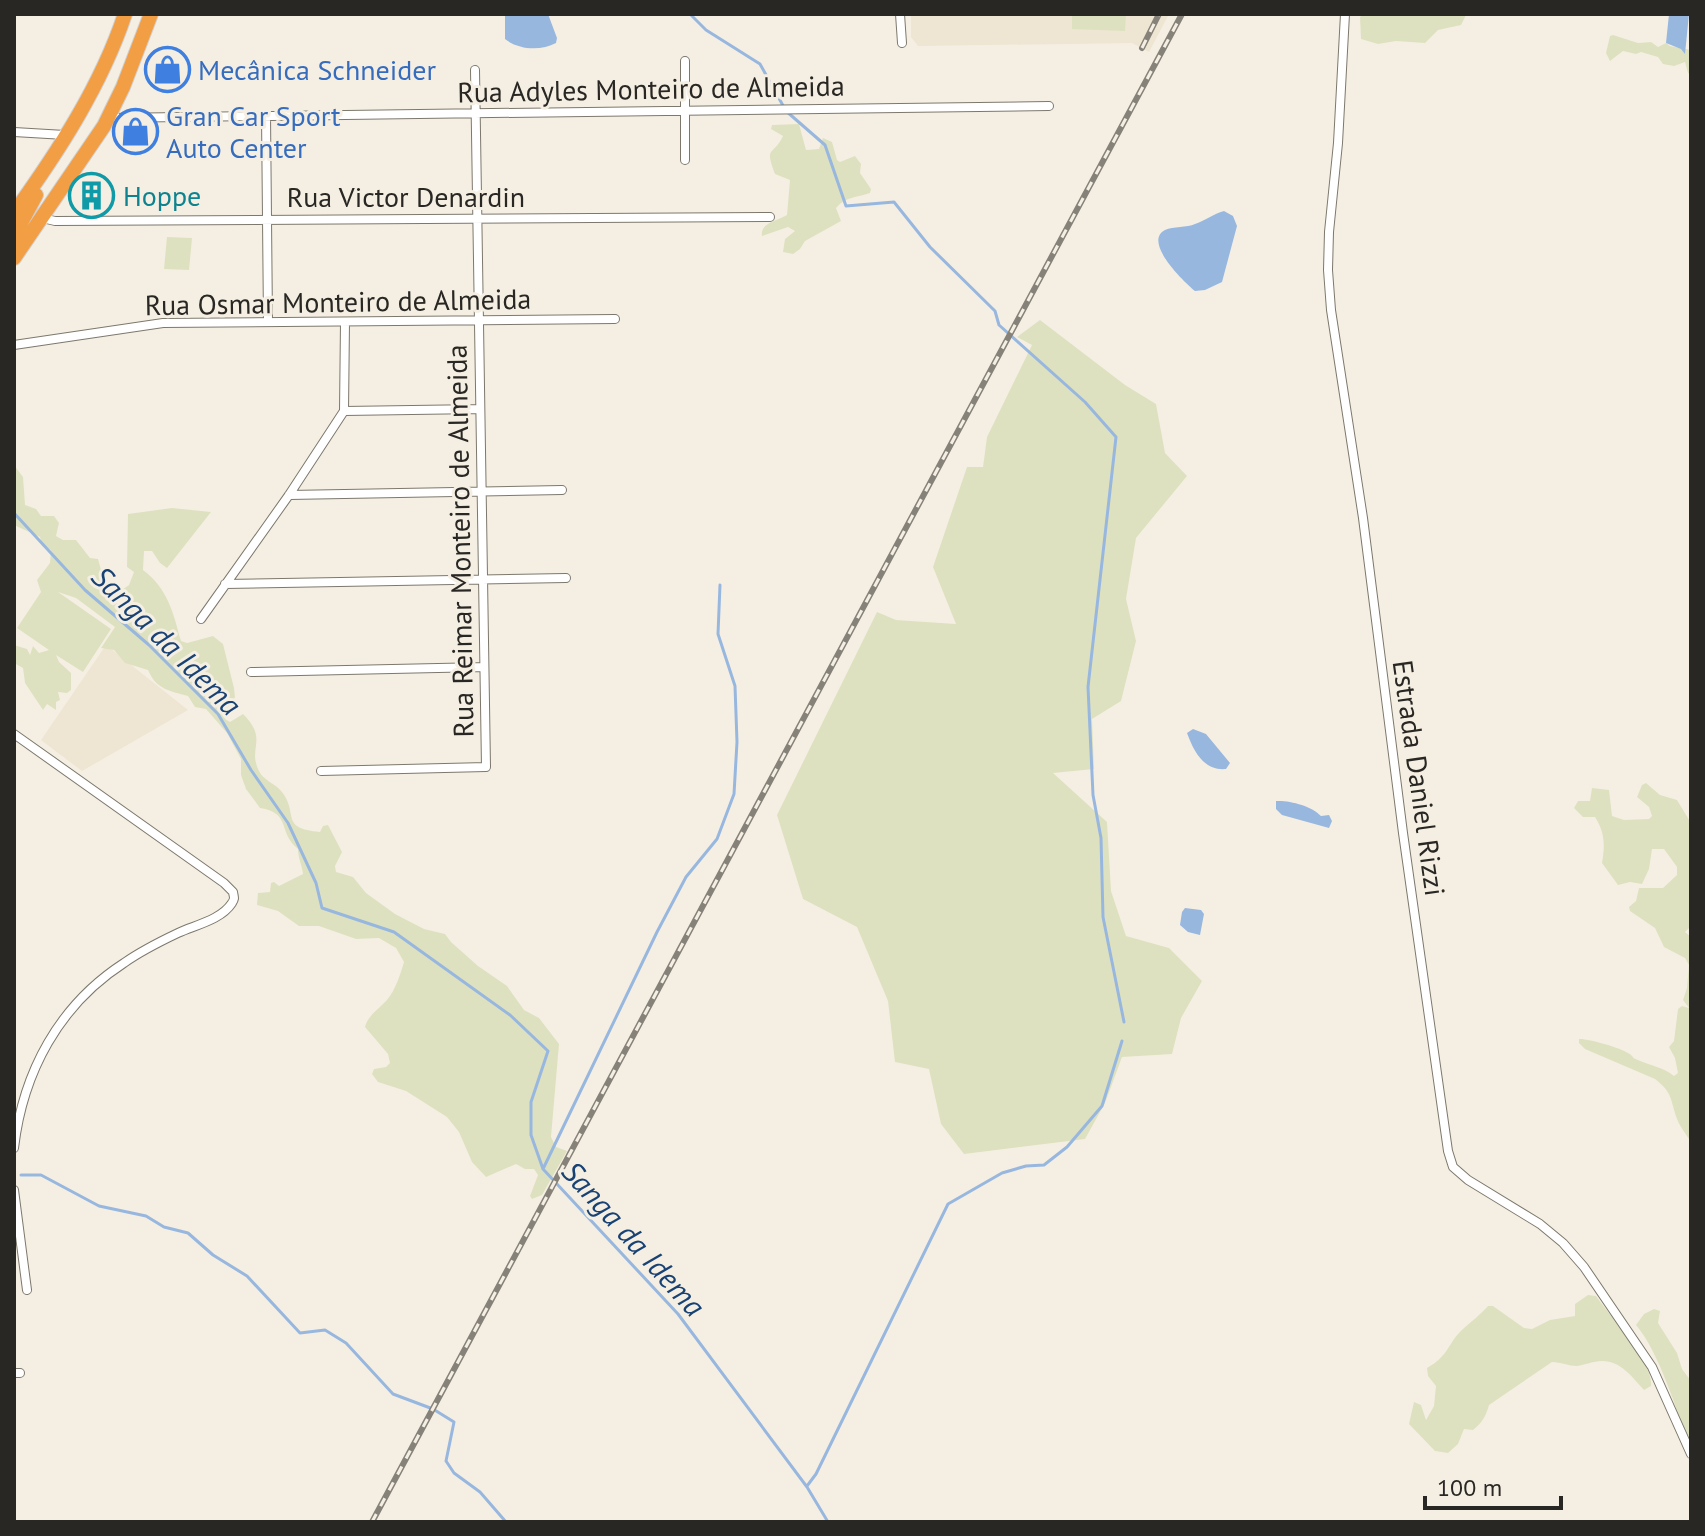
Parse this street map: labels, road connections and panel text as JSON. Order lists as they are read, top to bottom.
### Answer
{
  "streets": {
    "street": [
      "Rua Adyles Monteiro de Almeida",
      "Rua Victor Denardin",
      "Rua Osmar Monteiro de Almeida",
      "Rua Reimar Monteiro de Almeida",
      "Estrada Daniel Rizzi"
    ]
  },
  "crossings": [
    ["Rua Adyles Monteiro de Almeida", "Rua Reimar Monteiro de Almeida"],
    ["Rua Victor Denardin", "Rua Reimar Monteiro de Almeida"],
    ["Rua Osmar Monteiro de Almeida", "Rua Reimar Monteiro de Almeida"]
  ],
  "water": ["Sanga da Idema"],
  "places": {
    "shop": ["Mecânica Schneider", "Gran Car Sport Auto Center"],
    "building": ["Hoppe"]
  },
  "scale_bar": "100 m"
}
